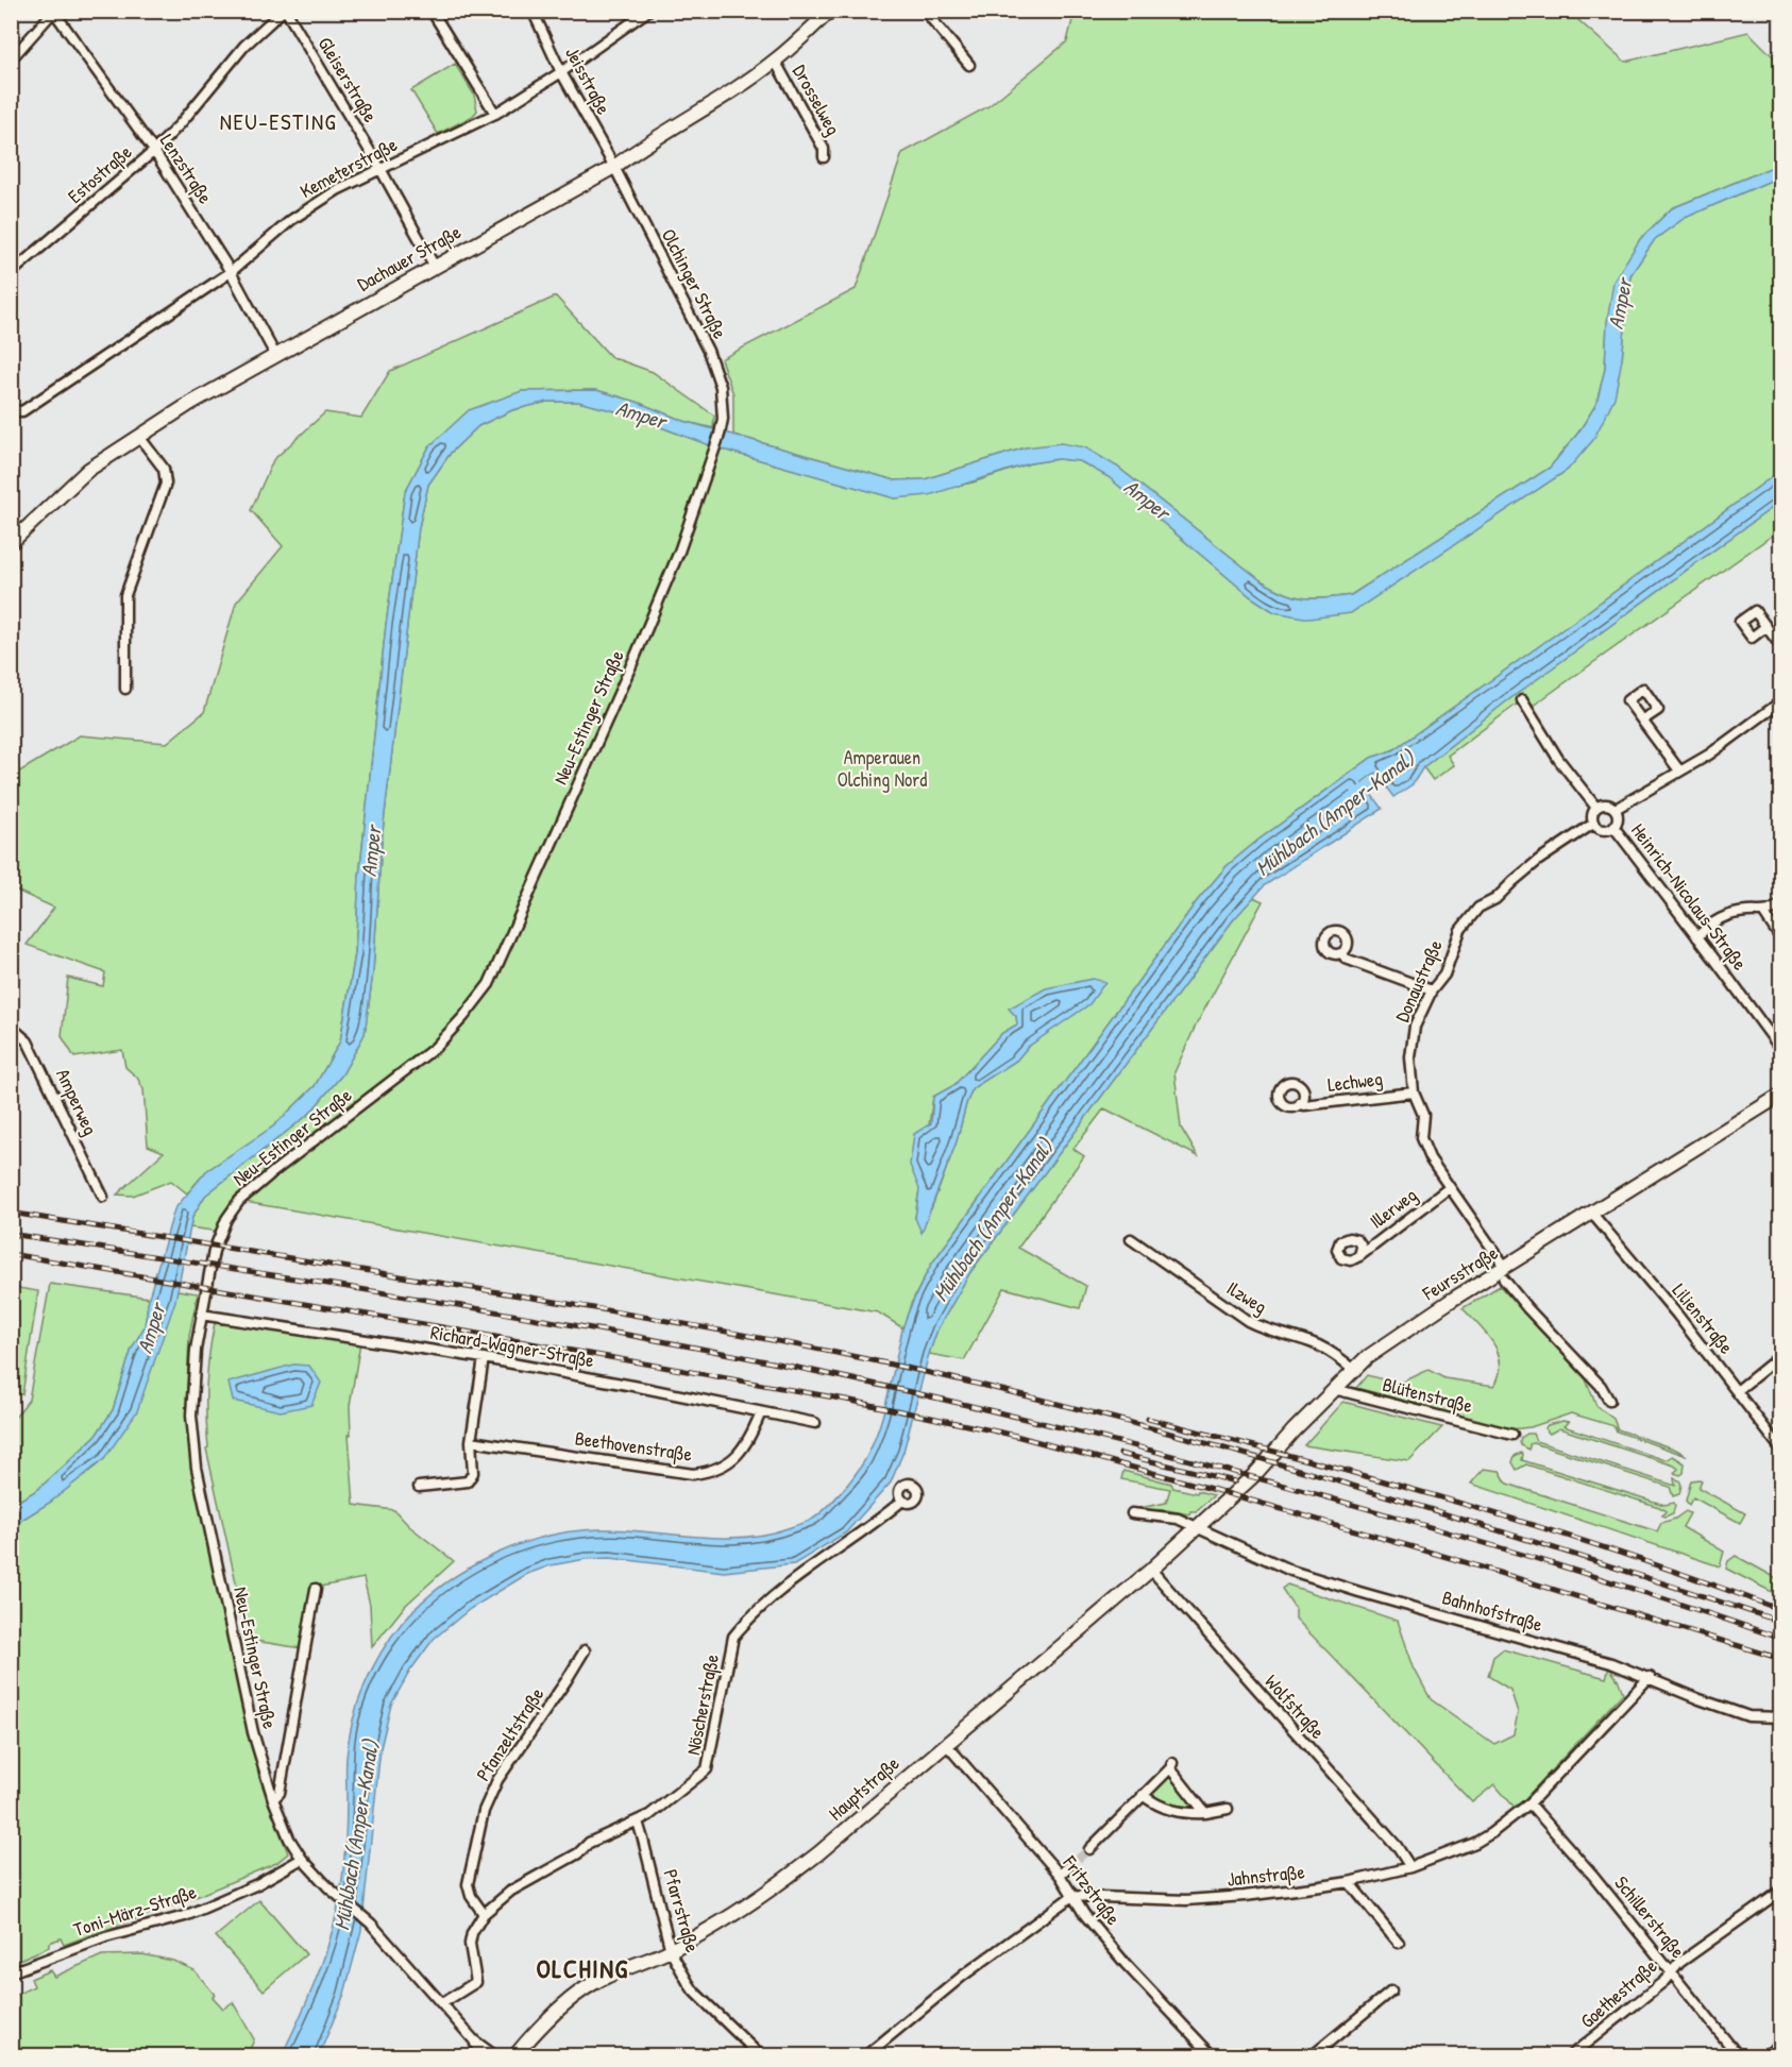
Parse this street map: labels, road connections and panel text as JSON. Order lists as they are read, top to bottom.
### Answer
{
  "streets": {
    "street": [
      "Gleiserstraße",
      "Jeisstraße",
      "Drosselweg",
      "Kemeterstraße",
      "Lenzstraße",
      "Estostraße",
      "Dachauer Straße",
      "Olchinger Straße",
      "Neu-Estinger Straße",
      "Heinrich-Nicolaus-Straße",
      "Donaustraße",
      "Lechweg",
      "Amperweg",
      "Illerweg",
      "Feursstraße",
      "Ilzweg",
      "Lilienstraße",
      "Richard-Wagner-Straße",
      "Blütenstraße",
      "Beethovenstraße",
      "Bahnhofstraße",
      "Nöscherstraße",
      "Wolfstraße",
      "Pfanzeltstraße",
      "Hauptstraße",
      "Jahnstraße",
      "Fritzstraße",
      "Toni-März-Straße",
      "Pfarrstraße",
      "Schillerstraße",
      "Goethestraße"
    ]
  },
  "crossings": [
    ["Gleiserstraße", "Kemeterstraße"],
    ["Gleiserstraße", "Estostraße"],
    ["Gleiserstraße", "Dachauer Straße"],
    ["Jeisstraße", "Kemeterstraße"],
    ["Jeisstraße", "Dachauer Straße"],
    ["Jeisstraße", "Olchinger Straße"],
    ["Drosselweg", "Dachauer Straße"],
    ["Kemeterstraße", "Lenzstraße"],
    ["Lenzstraße", "Estostraße"],
    ["Lenzstraße", "Dachauer Straße"],
    ["Dachauer Straße", "Olchinger Straße"],
    ["Olchinger Straße", "Neu-Estinger Straße"],
    ["Neu-Estinger Straße", "Richard-Wagner-Straße"],
    ["Neu-Estinger Straße", "Nöscherstraße"],
    ["Neu-Estinger Straße", "Toni-März-Straße"],
    ["Heinrich-Nicolaus-Straße", "Donaustraße"],
    ["Donaustraße", "Lechweg"],
    ["Donaustraße", "Illerweg"],
    ["Donaustraße", "Feursstraße"],
    ["Feursstraße", "Ilzweg"],
    ["Feursstraße", "Lilienstraße"],
    ["Feursstraße", "Blütenstraße"],
    ["Feursstraße", "Bahnhofstraße"],
    ["Feursstraße", "Hauptstraße"],
    ["Richard-Wagner-Straße", "Beethovenstraße"],
    ["Bahnhofstraße", "Hauptstraße"],
    ["Bahnhofstraße", "Jahnstraße"],
    ["Nöscherstraße", "Pfanzeltstraße"],
    ["Nöscherstraße", "Pfarrstraße"],
    ["Wolfstraße", "Hauptstraße"],
    ["Wolfstraße", "Jahnstraße"],
    ["Hauptstraße", "Fritzstraße"],
    ["Hauptstraße", "Pfarrstraße"],
    ["Jahnstraße", "Fritzstraße"],
    ["Jahnstraße", "Schillerstraße"],
    ["Schillerstraße", "Goethestraße"]
  ],
  "districts": ["NEU-ESTING", "OLCHING"],
  "water": ["Amper", "Mühlbach (Amper-Kanal)"],
  "parks": ["Amperauen Olching Nord"]
}
